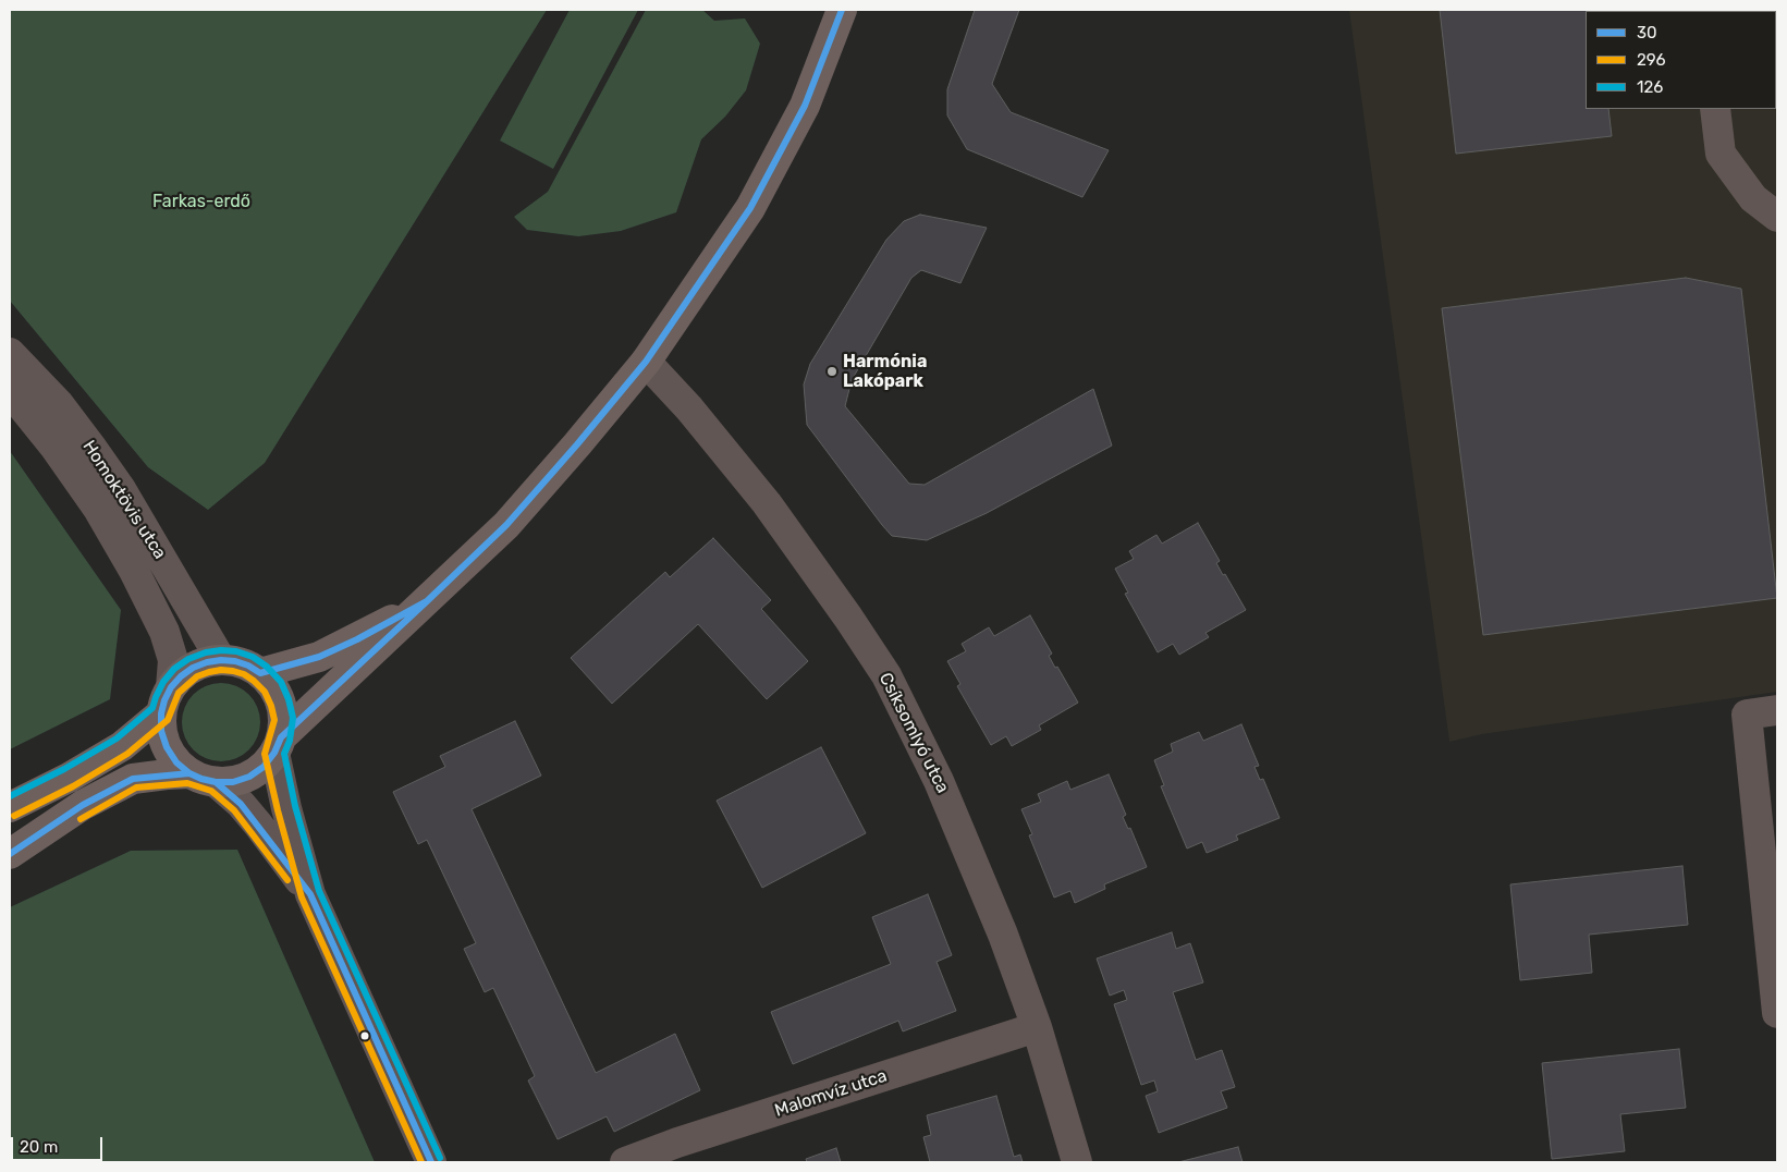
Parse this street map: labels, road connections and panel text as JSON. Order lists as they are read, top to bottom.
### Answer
{
  "streets": {
    "street": ["Homoktövis utca", "Csíksomlyó utca", "Malomvíz utca"]
  },
  "crossings": [
    ["Csíksomlyó utca", "Malomvíz utca"]
  ],
  "parks": ["Farkas-erdő"],
  "places": ["Harmónia Lakópark"],
  "lines": ["transit line 30", "transit line 126", "transit line 296"],
  "legend": ["30", "296", "126"],
  "scale_bar": "20 m"
}
